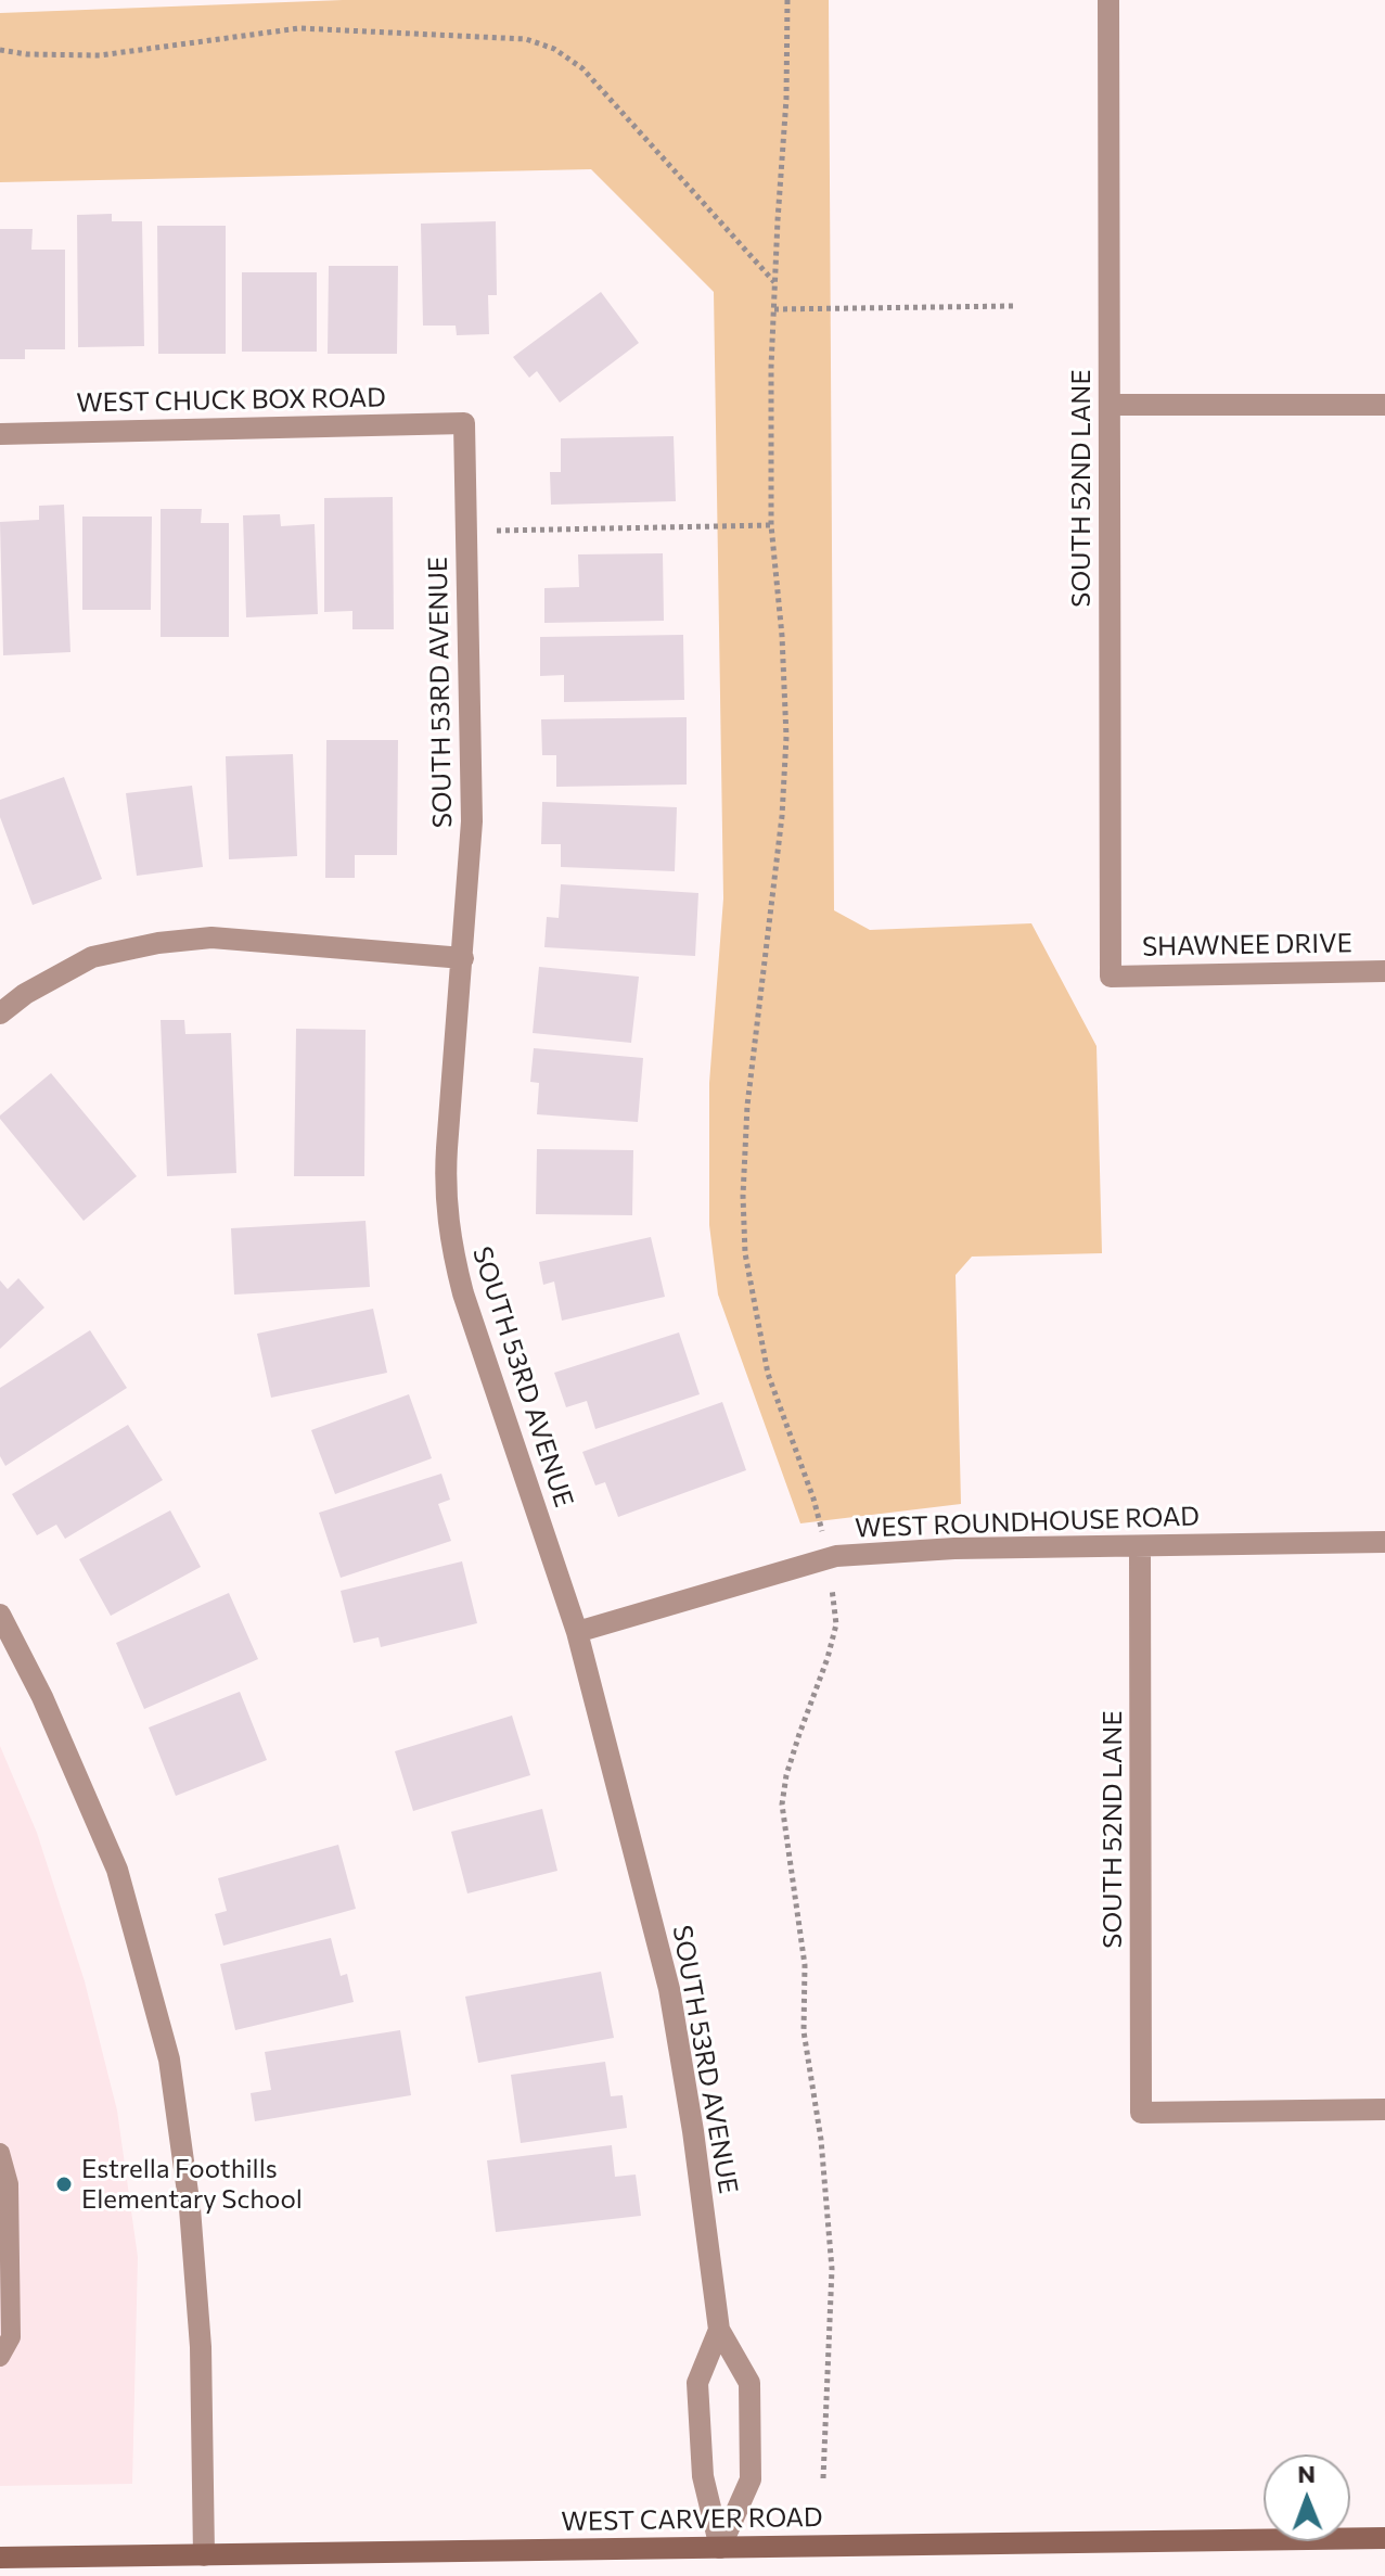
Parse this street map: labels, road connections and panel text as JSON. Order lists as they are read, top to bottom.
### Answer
{
  "streets": {
    "street": [
      "WEST CHUCK BOX ROAD",
      "SOUTH 52ND LANE",
      "SOUTH 53RD AVENUE",
      "SHAWNEE DRIVE",
      "WEST ROUNDHOUSE ROAD",
      "WEST CARVER ROAD"
    ]
  },
  "crossings": [
    ["WEST CHUCK BOX ROAD", "SOUTH 53RD AVENUE"],
    ["SOUTH 52ND LANE", "SHAWNEE DRIVE"],
    ["SOUTH 52ND LANE", "WEST ROUNDHOUSE ROAD"],
    ["SOUTH 53RD AVENUE", "WEST ROUNDHOUSE ROAD"],
    ["SOUTH 53RD AVENUE", "WEST CARVER ROAD"]
  ],
  "places": ["Estrella Foothills Elementary School"],
  "north": "top"
}
